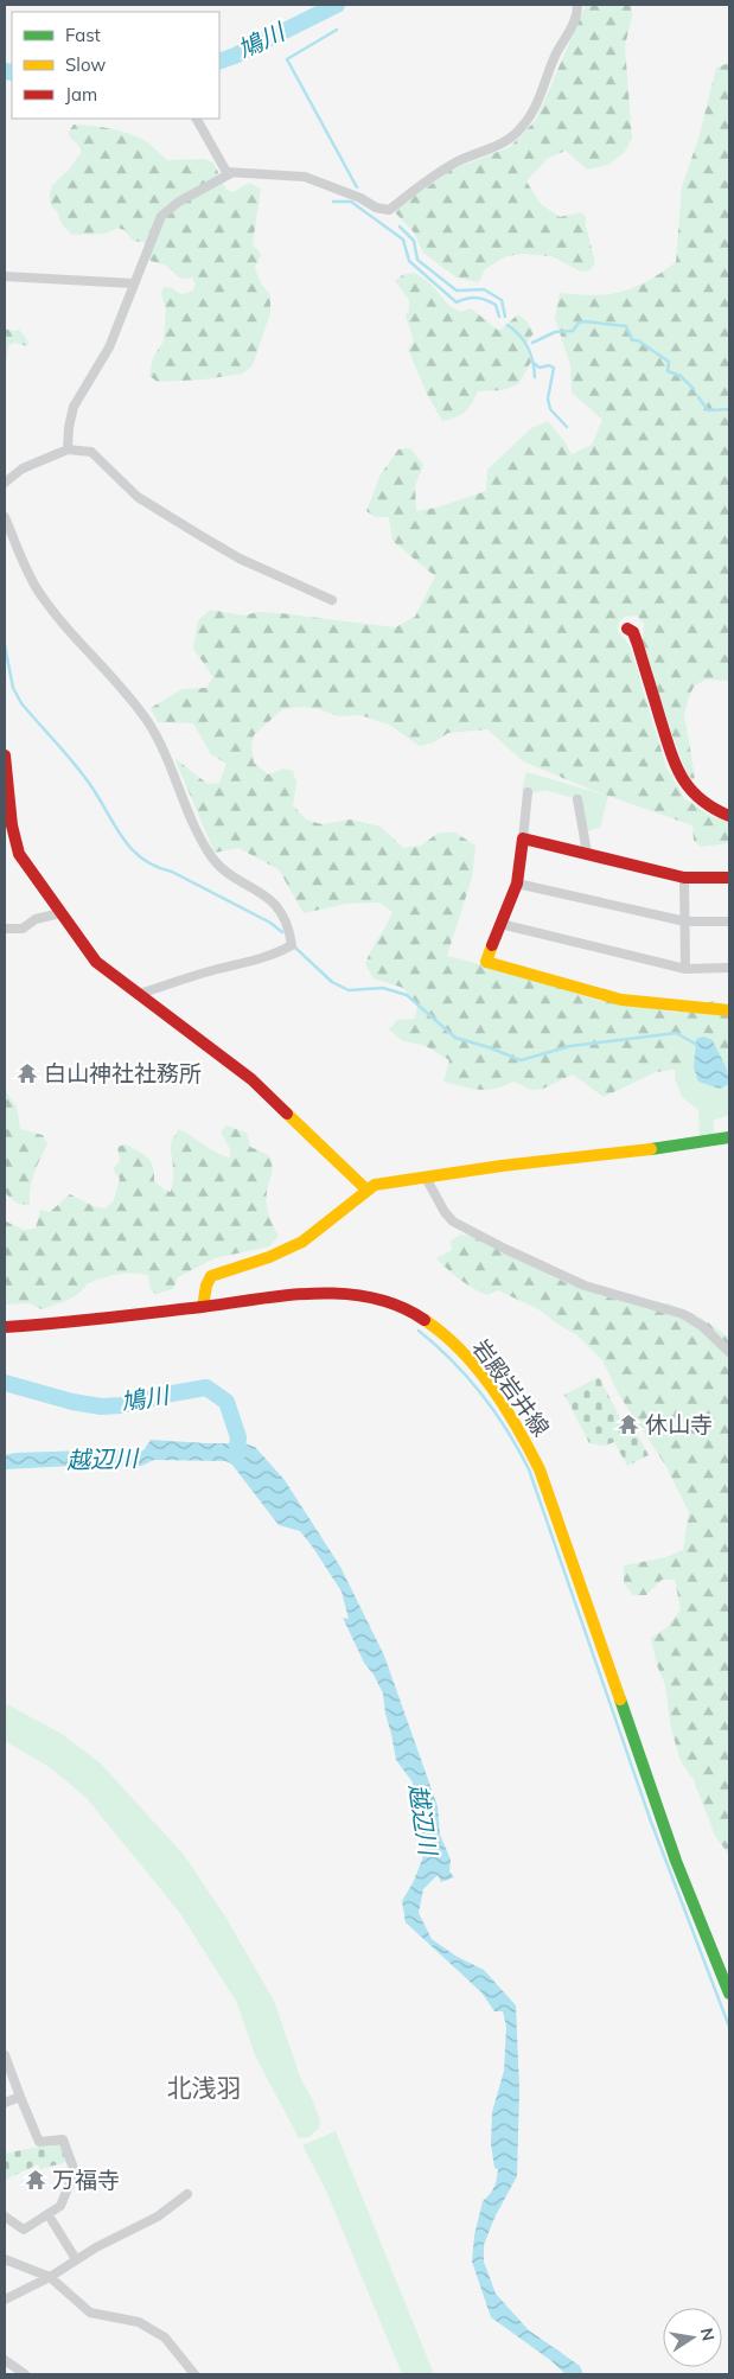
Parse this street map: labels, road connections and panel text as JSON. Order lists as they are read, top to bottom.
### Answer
{
  "streets": {
    "street": ["岩殿岩井線"]
  },
  "districts": ["北浅羽"],
  "water": ["鳩川", "越辺川"],
  "places": {
    "temple": ["白山神社社務所", "休山寺", "万福寺"]
  },
  "legend": ["Fast", "Slow", "Jam"],
  "north": "right"
}
